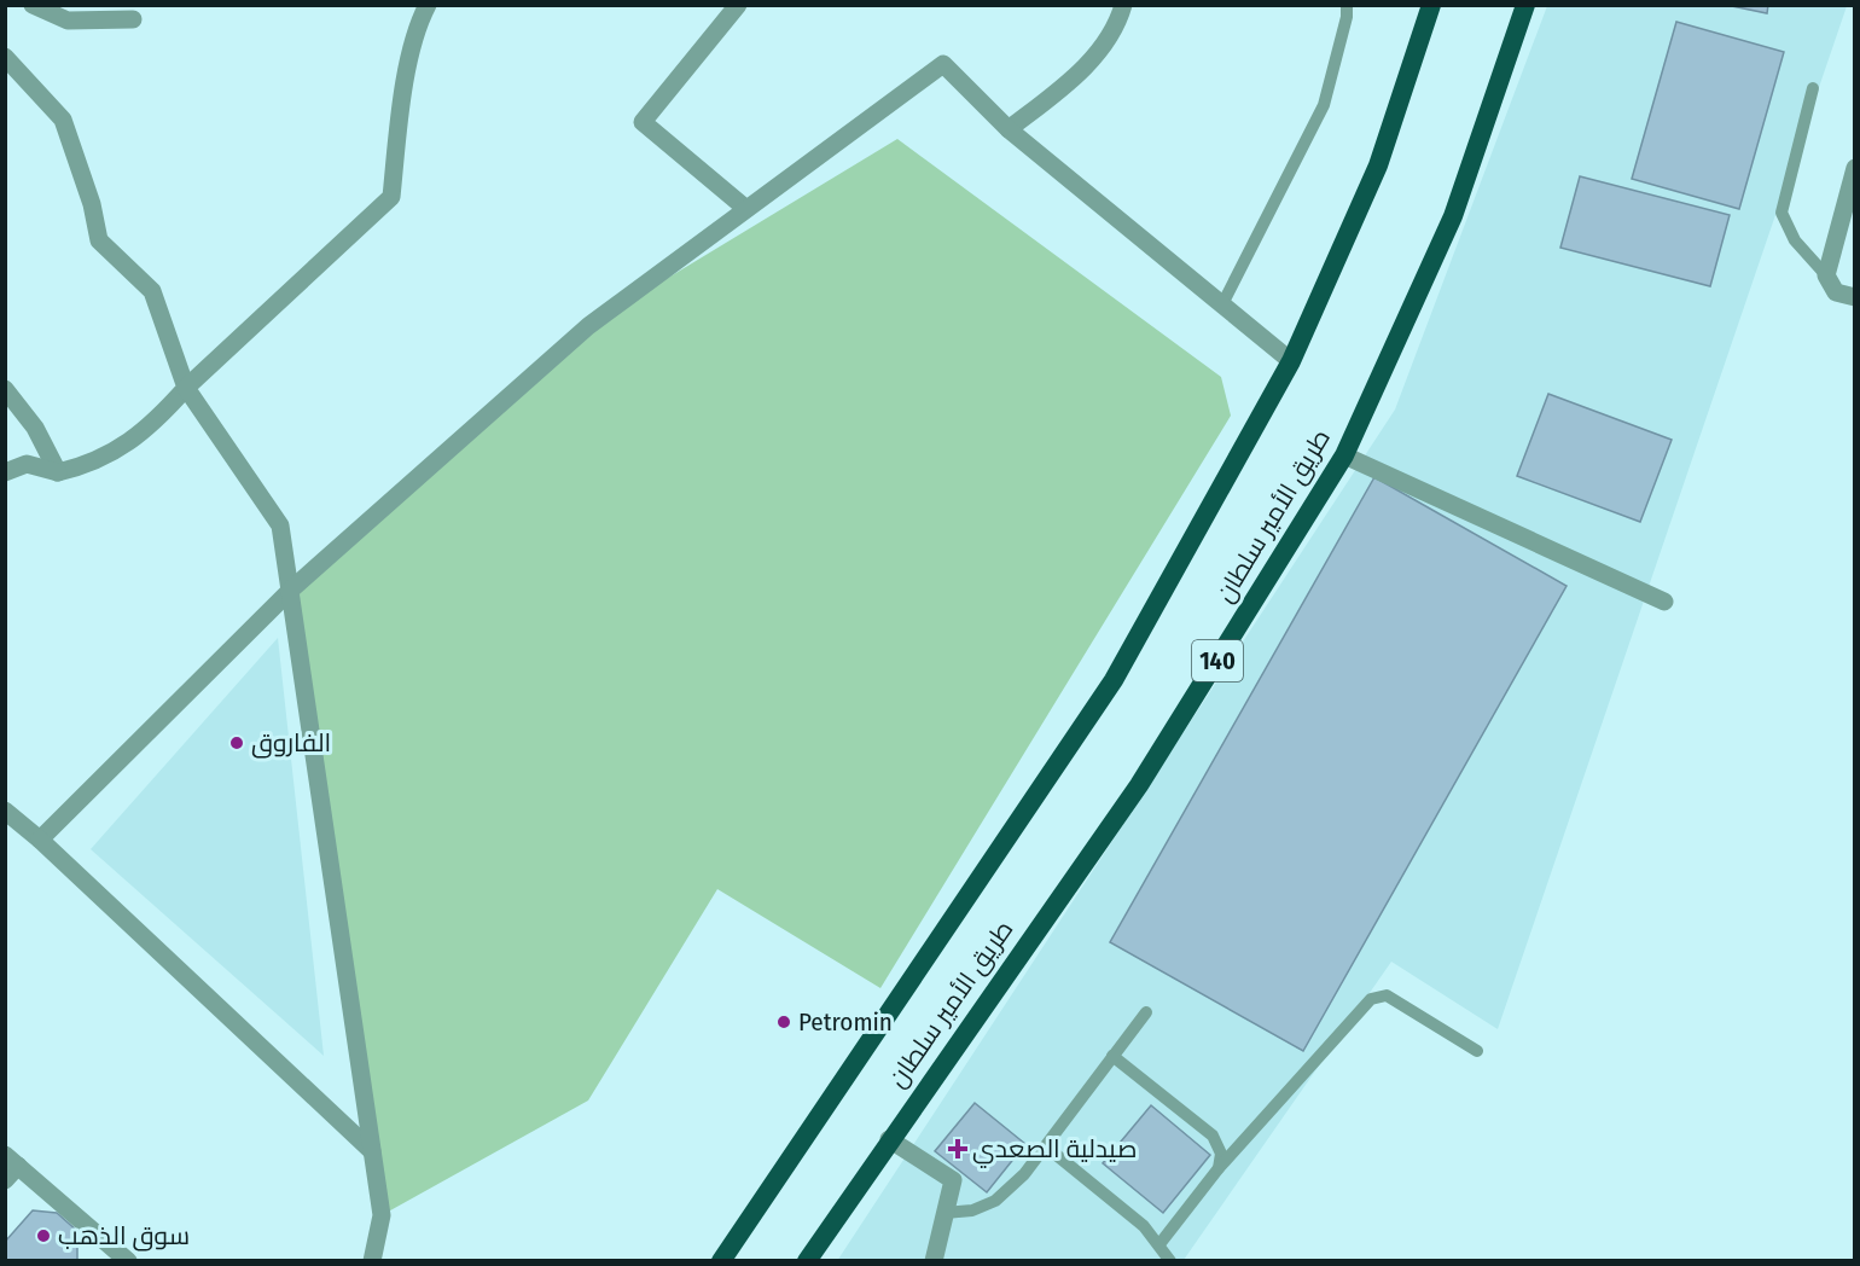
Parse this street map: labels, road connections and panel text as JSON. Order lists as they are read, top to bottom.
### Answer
{
  "streets": {
    "highway": ["طريق الأمير سلطان", "140"]
  },
  "places": {
    "other": ["الفاروق", "Petromin", "سوق الذهب"],
    "health": ["صيدلية الصعدي"]
  }
}
